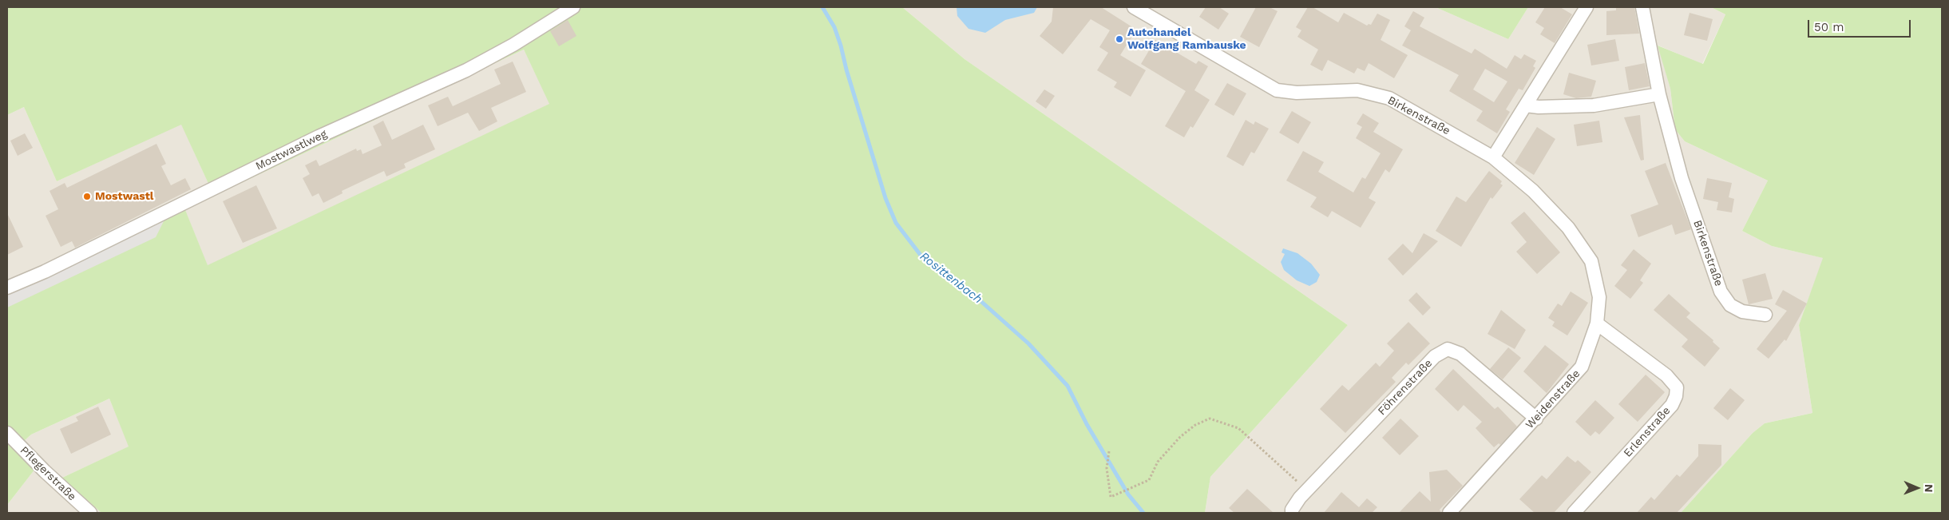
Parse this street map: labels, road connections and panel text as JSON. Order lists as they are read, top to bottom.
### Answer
{
  "streets": {
    "street": [
      "Birkenstraße",
      "Mostwastlweg",
      "Föhrenstraße",
      "Weidenstraße",
      "Erlenstraße",
      "Pflegerstraße"
    ]
  },
  "crossings": [
    ["Birkenstraße", "Weidenstraße"],
    ["Föhrenstraße", "Weidenstraße"],
    ["Weidenstraße", "Erlenstraße"]
  ],
  "water": ["Rosittenbach"],
  "places": ["Autohandel Wolfgang Rambauske", "Mostwastl"],
  "scale_bar": "50 m",
  "north": "right"
}
